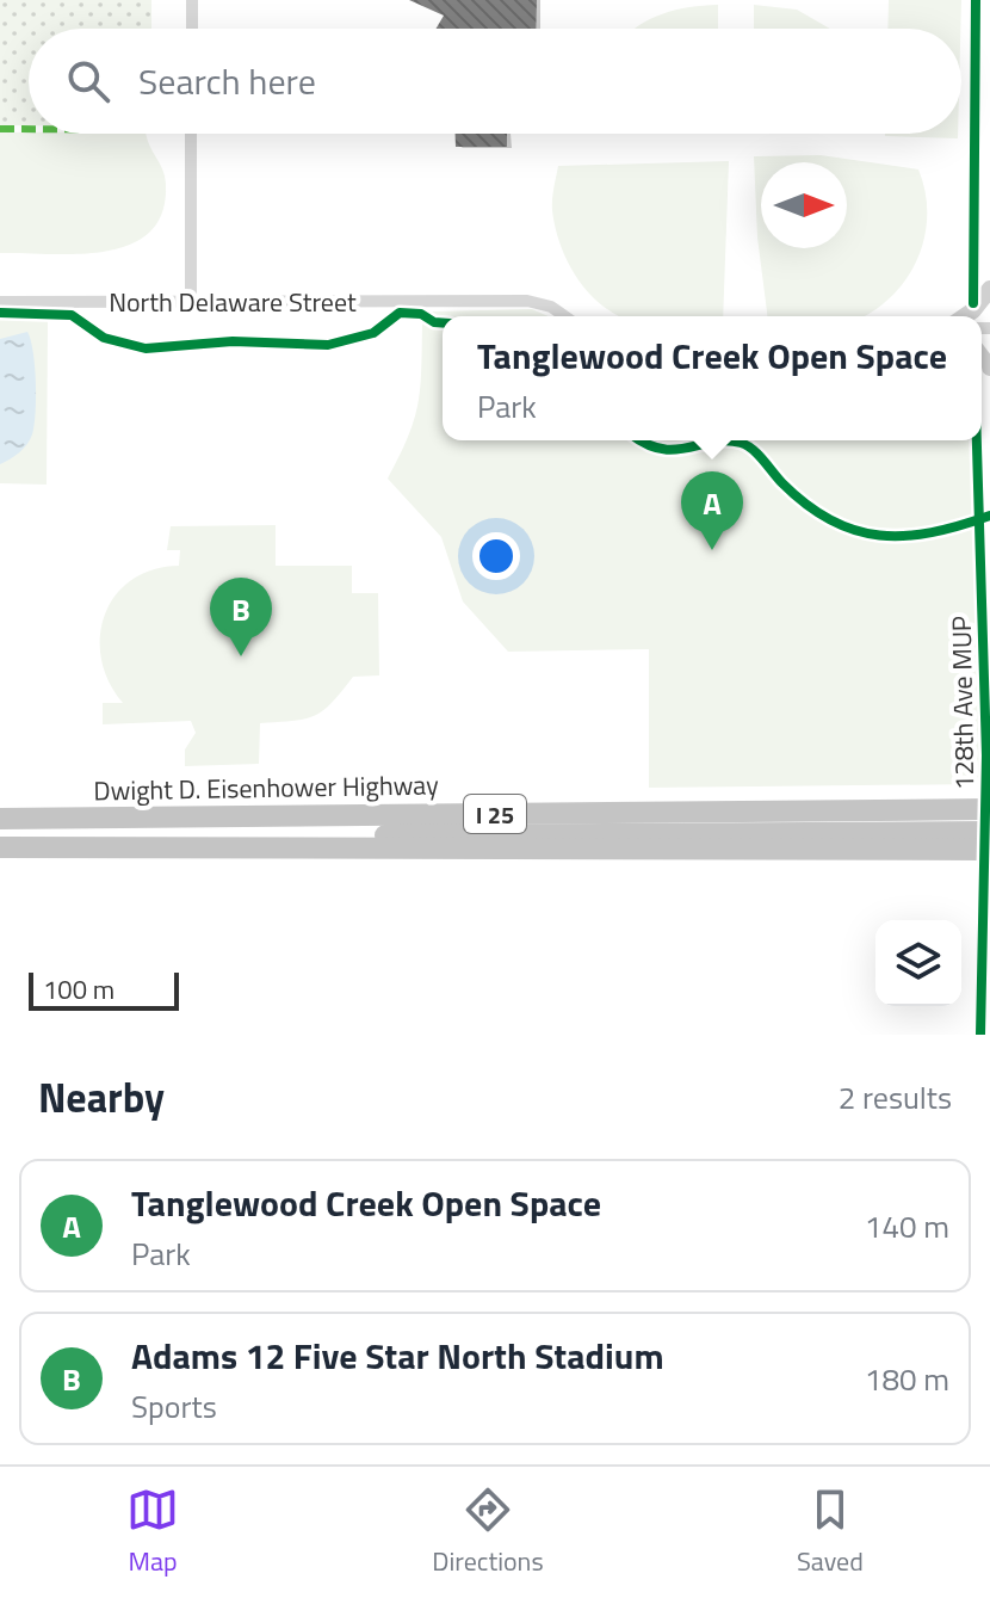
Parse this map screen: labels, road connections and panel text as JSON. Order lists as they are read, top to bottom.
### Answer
{
  "streets": {
    "highway": ["Dwight D. Eisenhower Highway", "I 25"],
    "street": ["North Delaware Street"],
    "cycle path": ["128th Ave MUP"]
  },
  "scale_bar": "100 m",
  "north": "right",
  "page": {
    "search": "Search here",
    "popup": ["Tanglewood Creek Open Space", "Park"],
    "pins": ["A", "B"],
    "scale": "100 m",
    "heading": ["Nearby", "2 results"],
    "list": [
      {
        "mark": "A",
        "name": "Tanglewood Creek Open Space",
        "note": "Park",
        "value": "140 m"
      },
      {
        "mark": "B",
        "name": "Adams 12 Five Star North Stadium",
        "note": "Sports",
        "value": "180 m"
      }
    ],
    "nav": ["Map", "Directions", "Saved"]
  }
}
